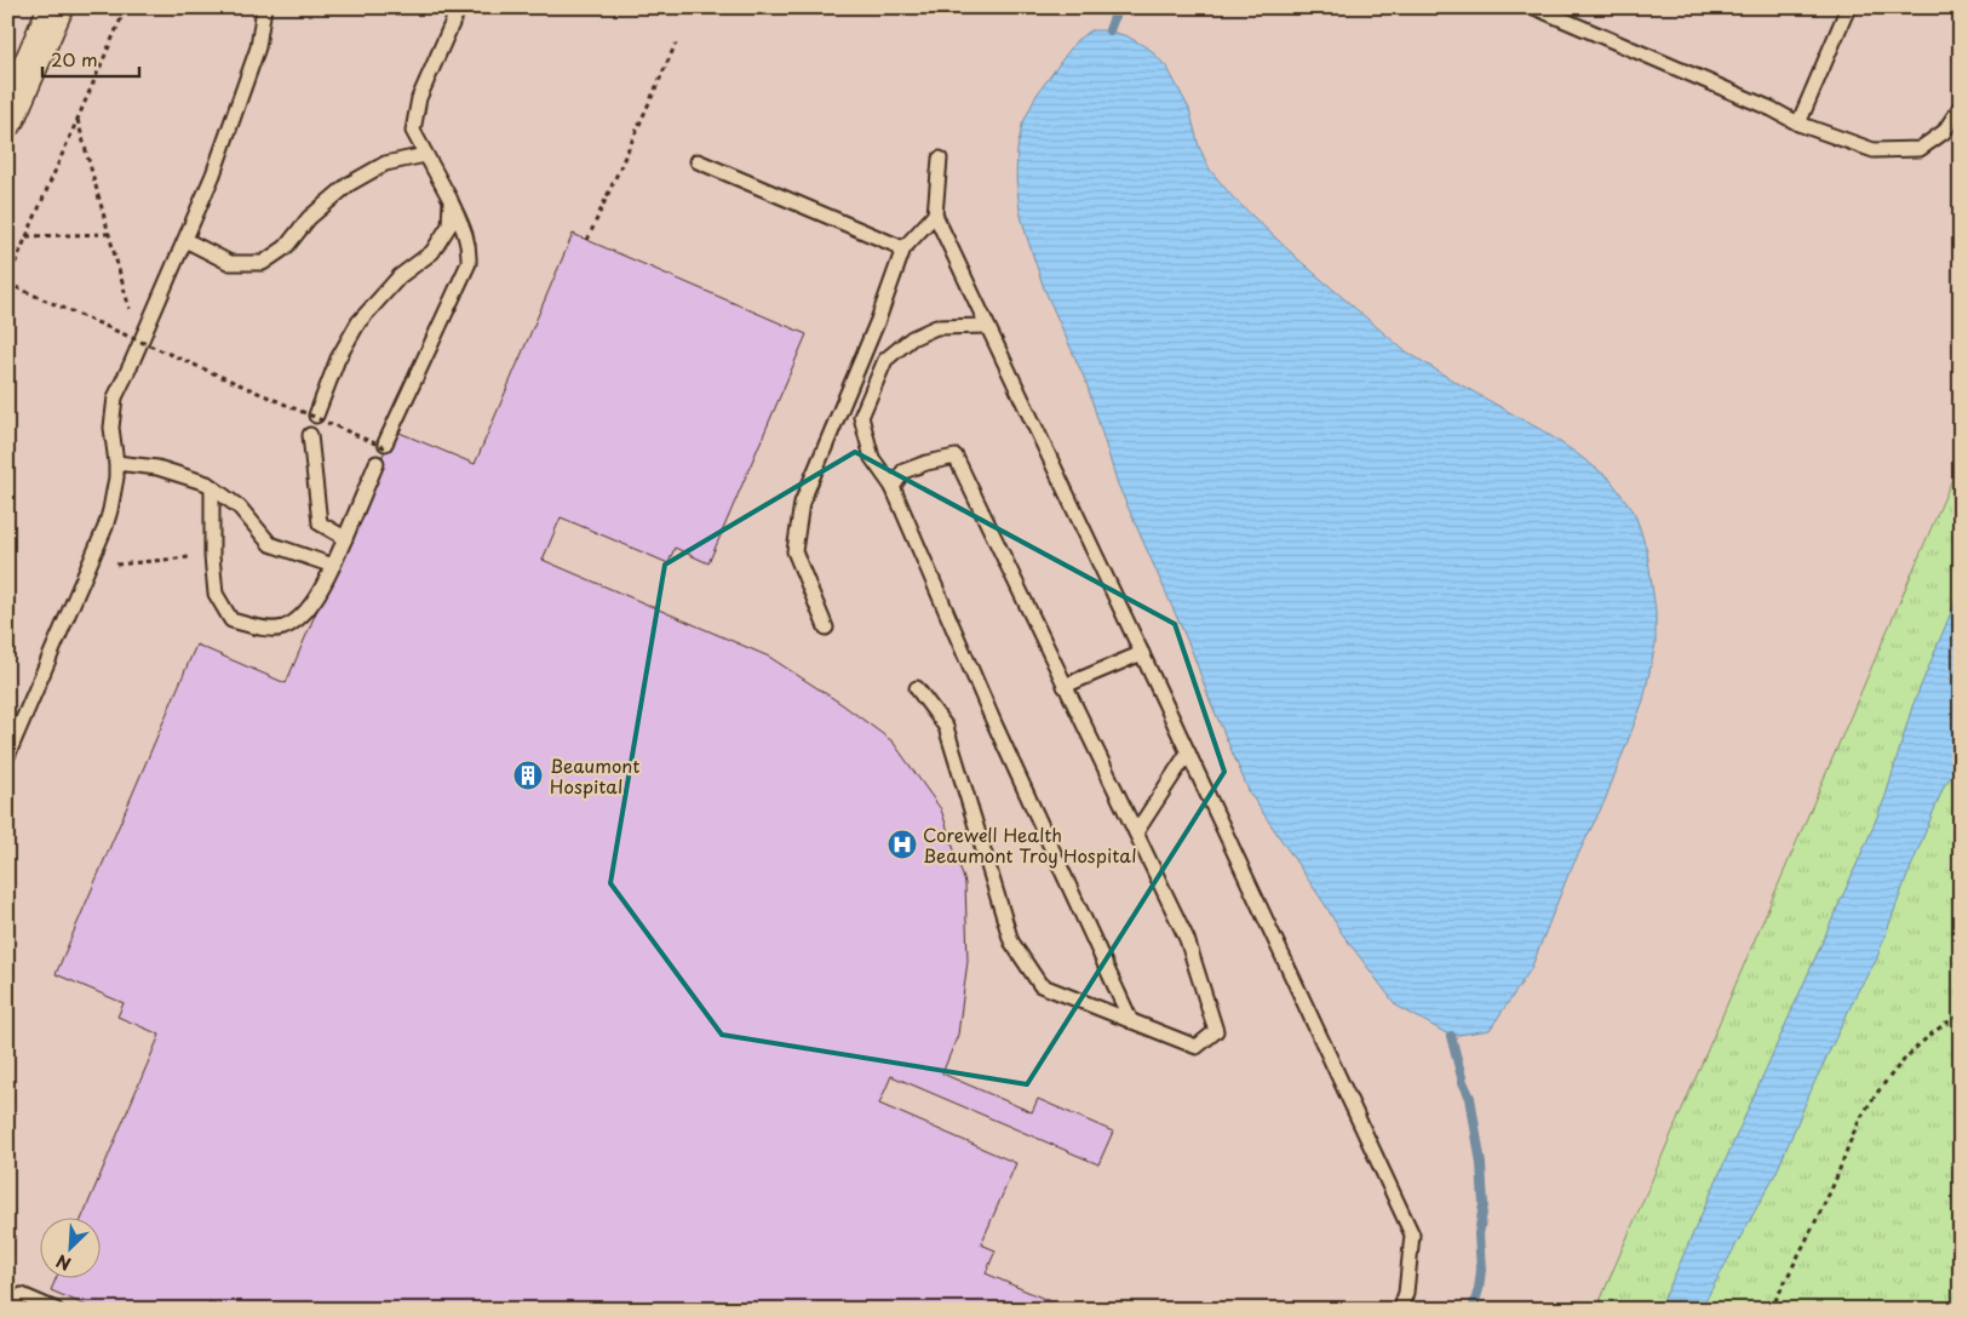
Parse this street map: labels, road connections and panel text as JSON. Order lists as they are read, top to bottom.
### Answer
{
  "places": {
    "building": ["Beaumont Hospital"],
    "hospital": ["Corewell Health Beaumont Troy Hospital"]
  },
  "scale_bar": "20 m",
  "north": "bottom left"
}
